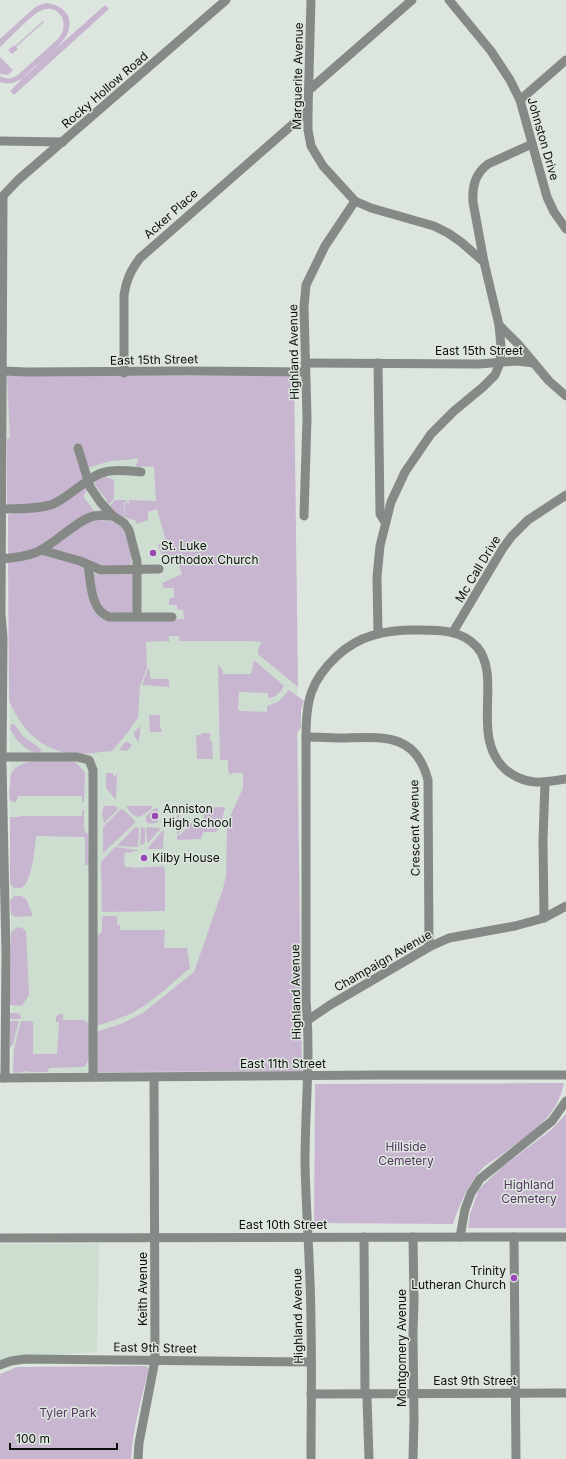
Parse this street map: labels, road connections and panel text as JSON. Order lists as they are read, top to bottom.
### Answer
{
  "streets": {
    "street": [
      "Marguerite Avenue",
      "Rocky Hollow Road",
      "Johnston Drive",
      "Acker Place",
      "East 15th Street",
      "Highland Avenue",
      "Mc Call Drive",
      "Crescent Avenue",
      "Champaign Avenue",
      "East 11th Street",
      "East 10th Street",
      "Keith Avenue",
      "East 9th Street",
      "Montgomery Avenue"
    ]
  },
  "crossings": [
    ["Marguerite Avenue", "Acker Place"],
    ["Marguerite Avenue", "Highland Avenue"],
    ["Acker Place", "East 15th Street"],
    ["East 15th Street", "Highland Avenue"],
    ["Highland Avenue", "Crescent Avenue"],
    ["Highland Avenue", "Champaign Avenue"],
    ["Highland Avenue", "East 11th Street"],
    ["Highland Avenue", "East 10th Street"],
    ["Highland Avenue", "East 9th Street"],
    ["Crescent Avenue", "Champaign Avenue"],
    ["East 11th Street", "Keith Avenue"],
    ["East 10th Street", "Keith Avenue"],
    ["East 10th Street", "Montgomery Avenue"],
    ["Keith Avenue", "East 9th Street"],
    ["East 9th Street", "Montgomery Avenue"]
  ],
  "parks": ["Hillside Cemetery", "Highland Cemetery", "Tyler Park"],
  "places": [
    "St. Luke Orthodox Church",
    "Anniston High School",
    "Kilby House",
    "Trinity Lutheran Church"
  ],
  "scale_bar": "100 m"
}
